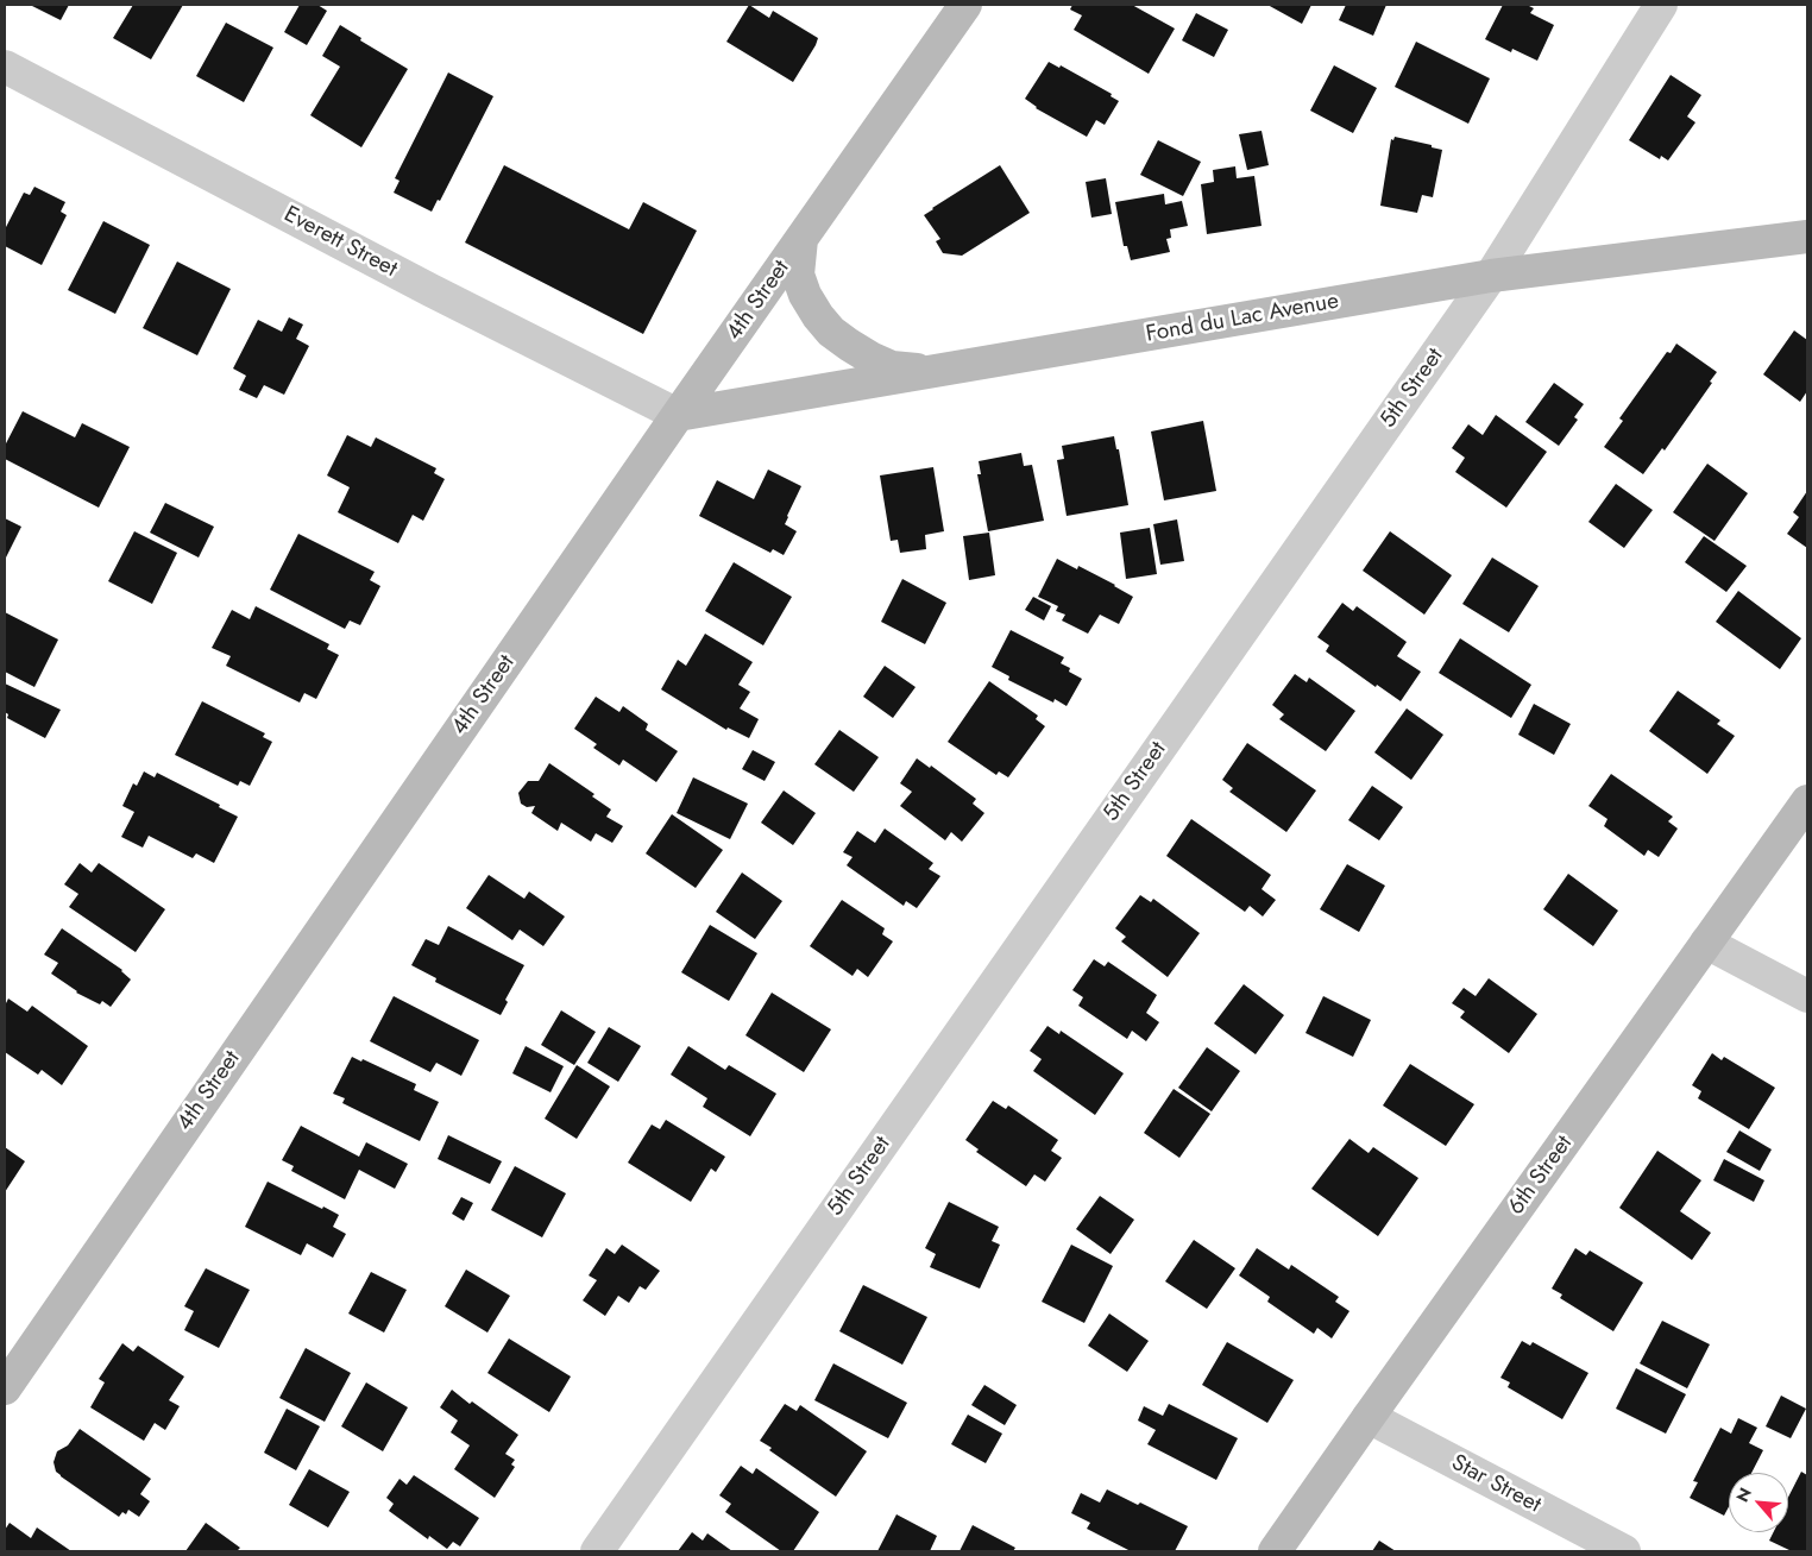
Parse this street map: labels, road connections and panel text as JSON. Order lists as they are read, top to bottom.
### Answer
{
  "streets": {
    "street": [
      "Everett Street",
      "4th Street",
      "Fond du Lac Avenue",
      "5th Street",
      "6th Street",
      "Star Street"
    ]
  },
  "crossings": [
    ["Everett Street", "4th Street"],
    ["Everett Street", "Fond du Lac Avenue"],
    ["4th Street", "Fond du Lac Avenue"],
    ["Fond du Lac Avenue", "5th Street"],
    ["6th Street", "Star Street"]
  ],
  "north": "top left"
}
